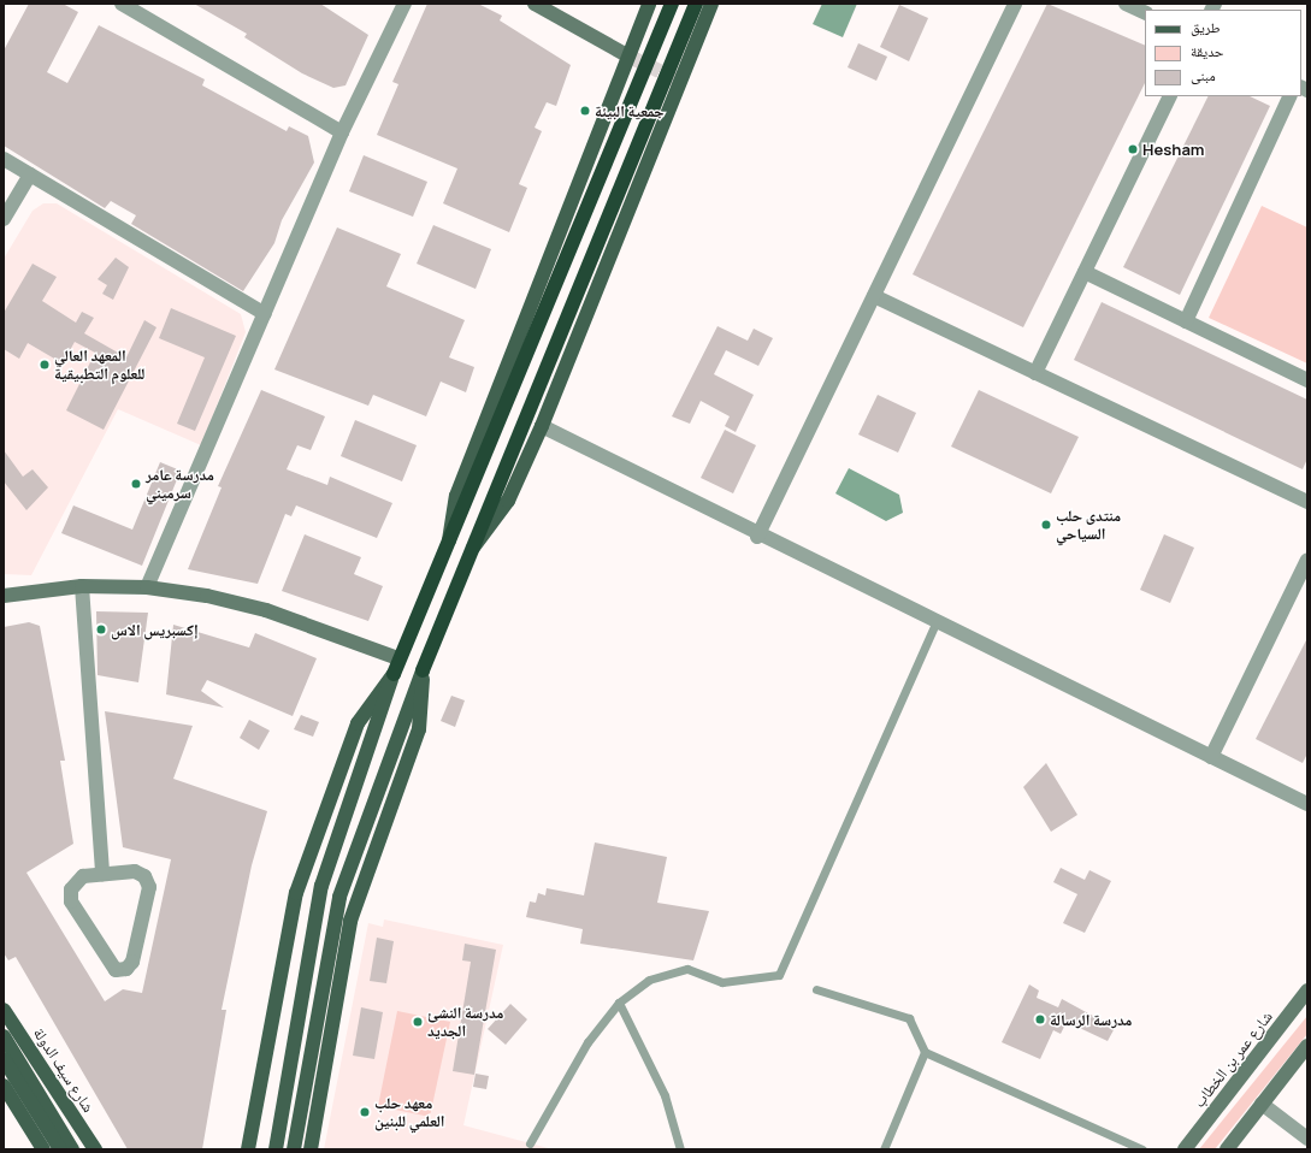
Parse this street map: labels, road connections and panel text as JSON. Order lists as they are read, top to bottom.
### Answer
{
  "streets": {
    "main road": ["شارع سيف الدولة"],
    "street": ["شارع عمر بن الخطاب"]
  },
  "places": [
    "جمعية البيئة",
    "Hesham",
    "المعهد العالي للعلوم التطبيقية",
    "مدرسة عامر سرميني",
    "منتدى حلب السياحي",
    "إكسبريس الاس",
    "مدرسة الرسالة",
    "مدرسة النشئ الجديد",
    "معهد حلب العلمي للبنين"
  ],
  "legend": ["طريق", "حديقة", "مبنى"]
}
